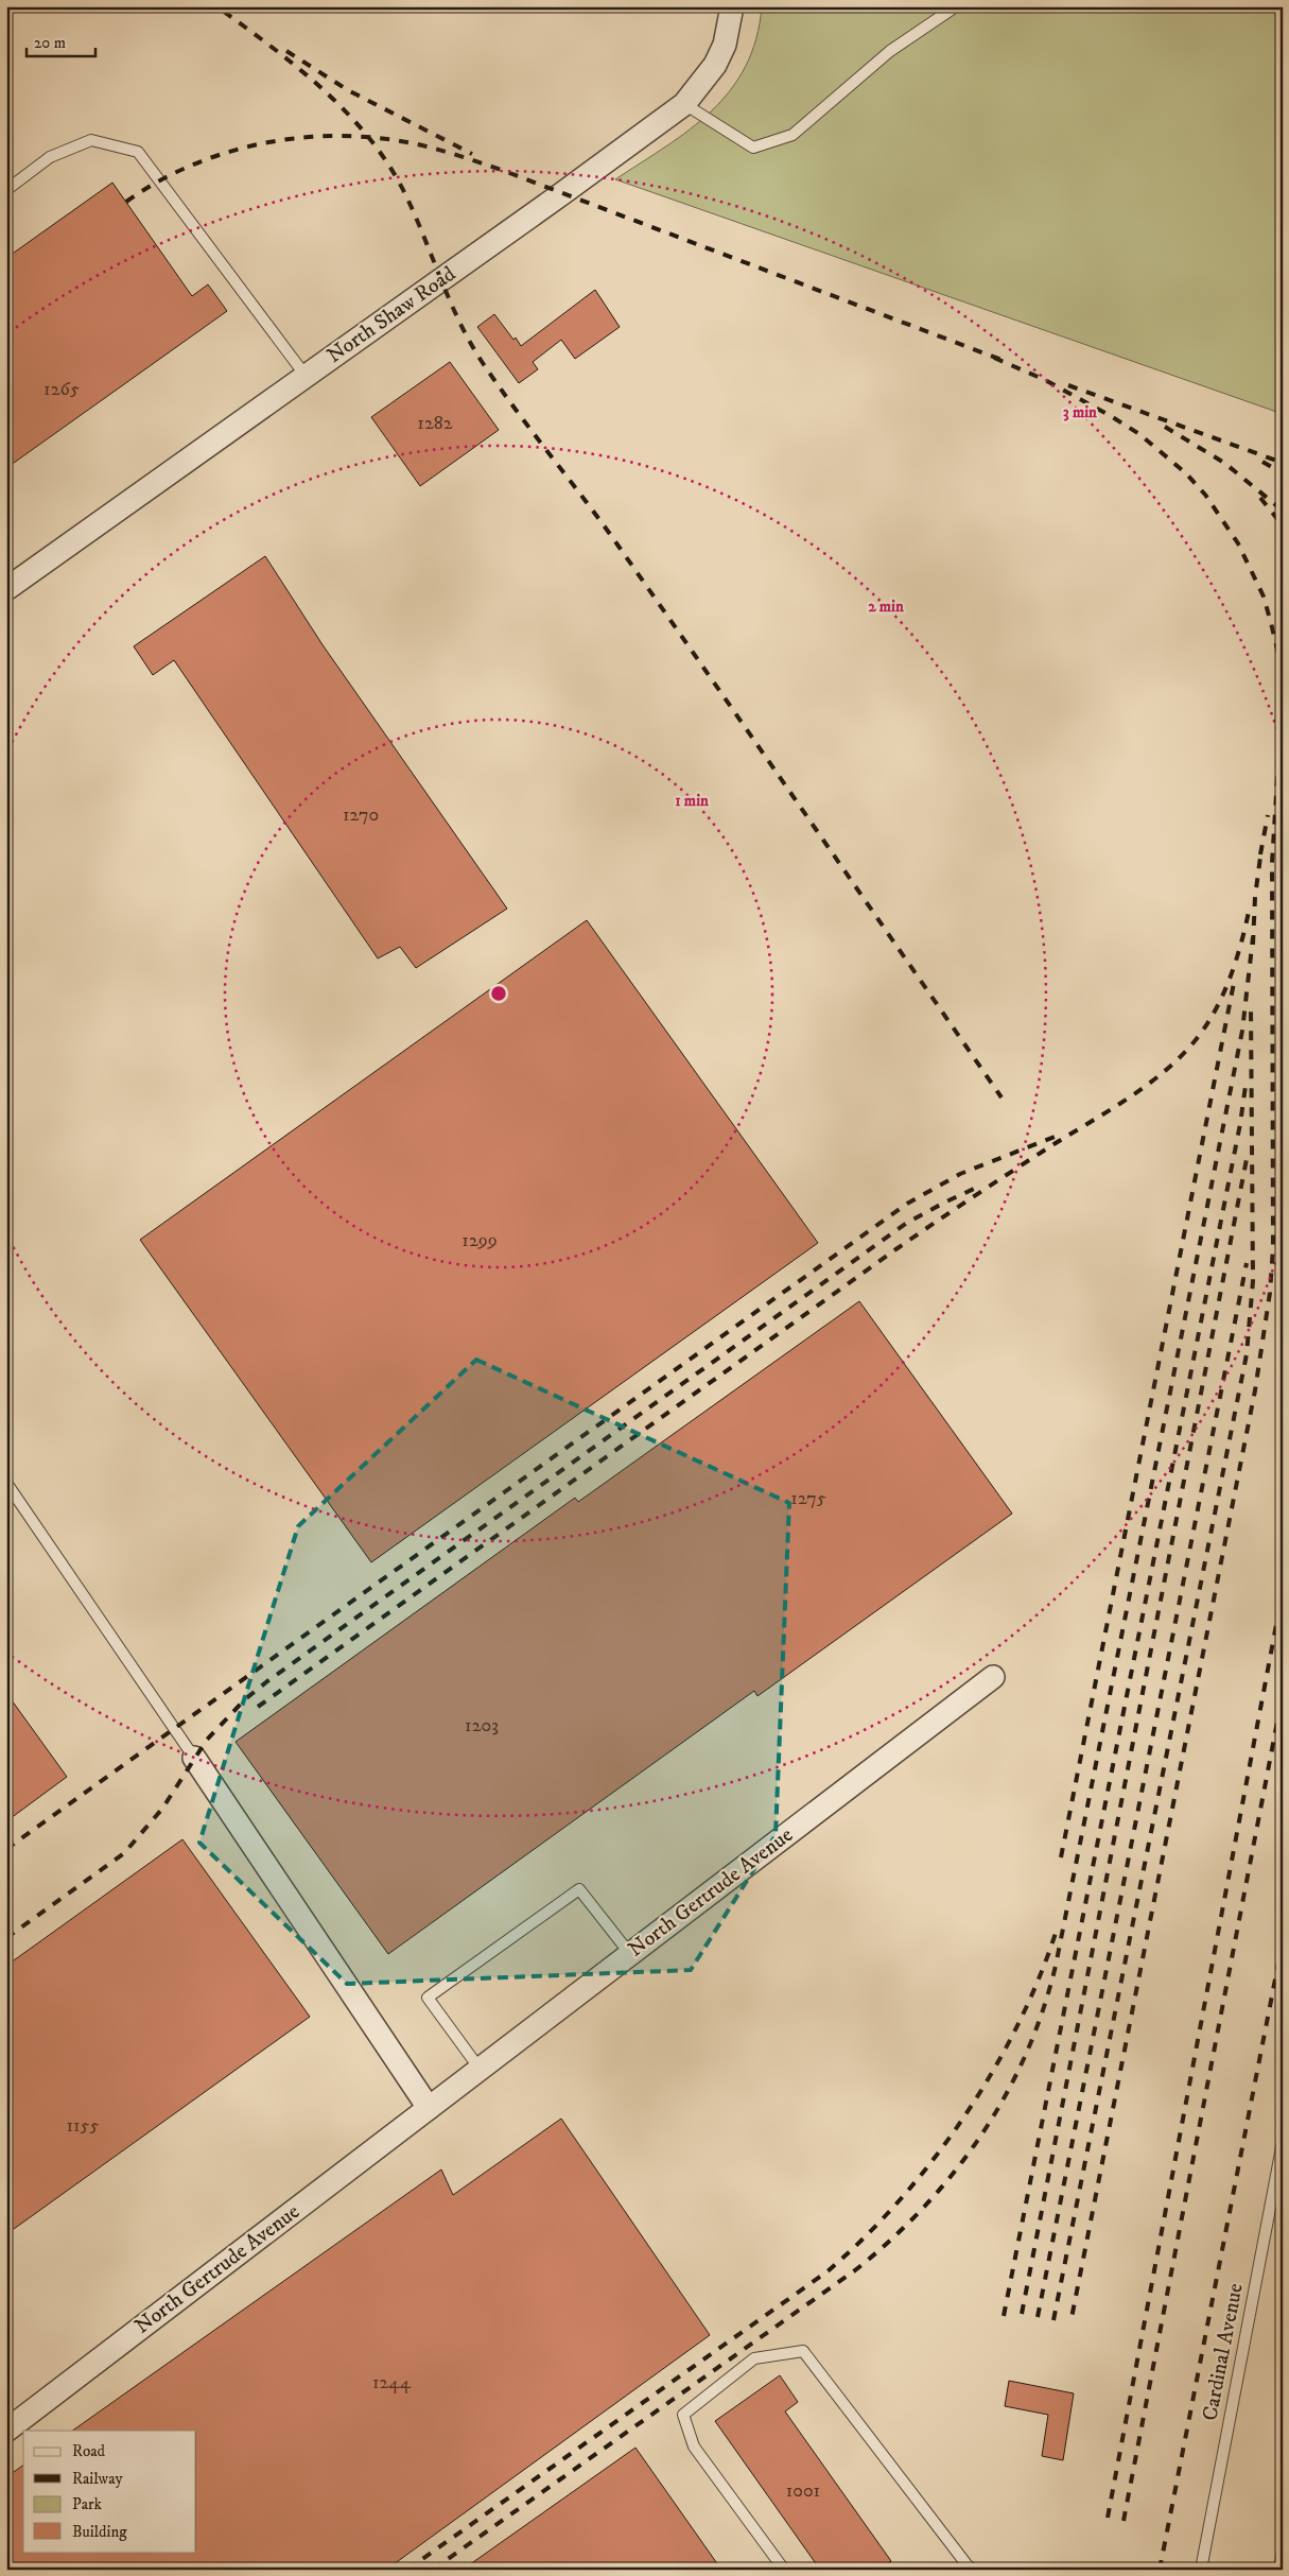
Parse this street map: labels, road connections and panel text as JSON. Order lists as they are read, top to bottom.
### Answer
{
  "streets": {
    "street": ["North Shaw Road", "North Gertrude Avenue"],
    "lane": ["Cardinal Avenue"]
  },
  "house_numbers": [
    "1265",
    "1282",
    "1270",
    "1299",
    "1275",
    "1203",
    "1155",
    "1244",
    "1001"
  ],
  "legend": [
    "Road",
    "Railway",
    "Park",
    "Building"
  ],
  "scale_bar": "20 m",
  "rings": ["3 min", "2 min", "1 min"]
}
